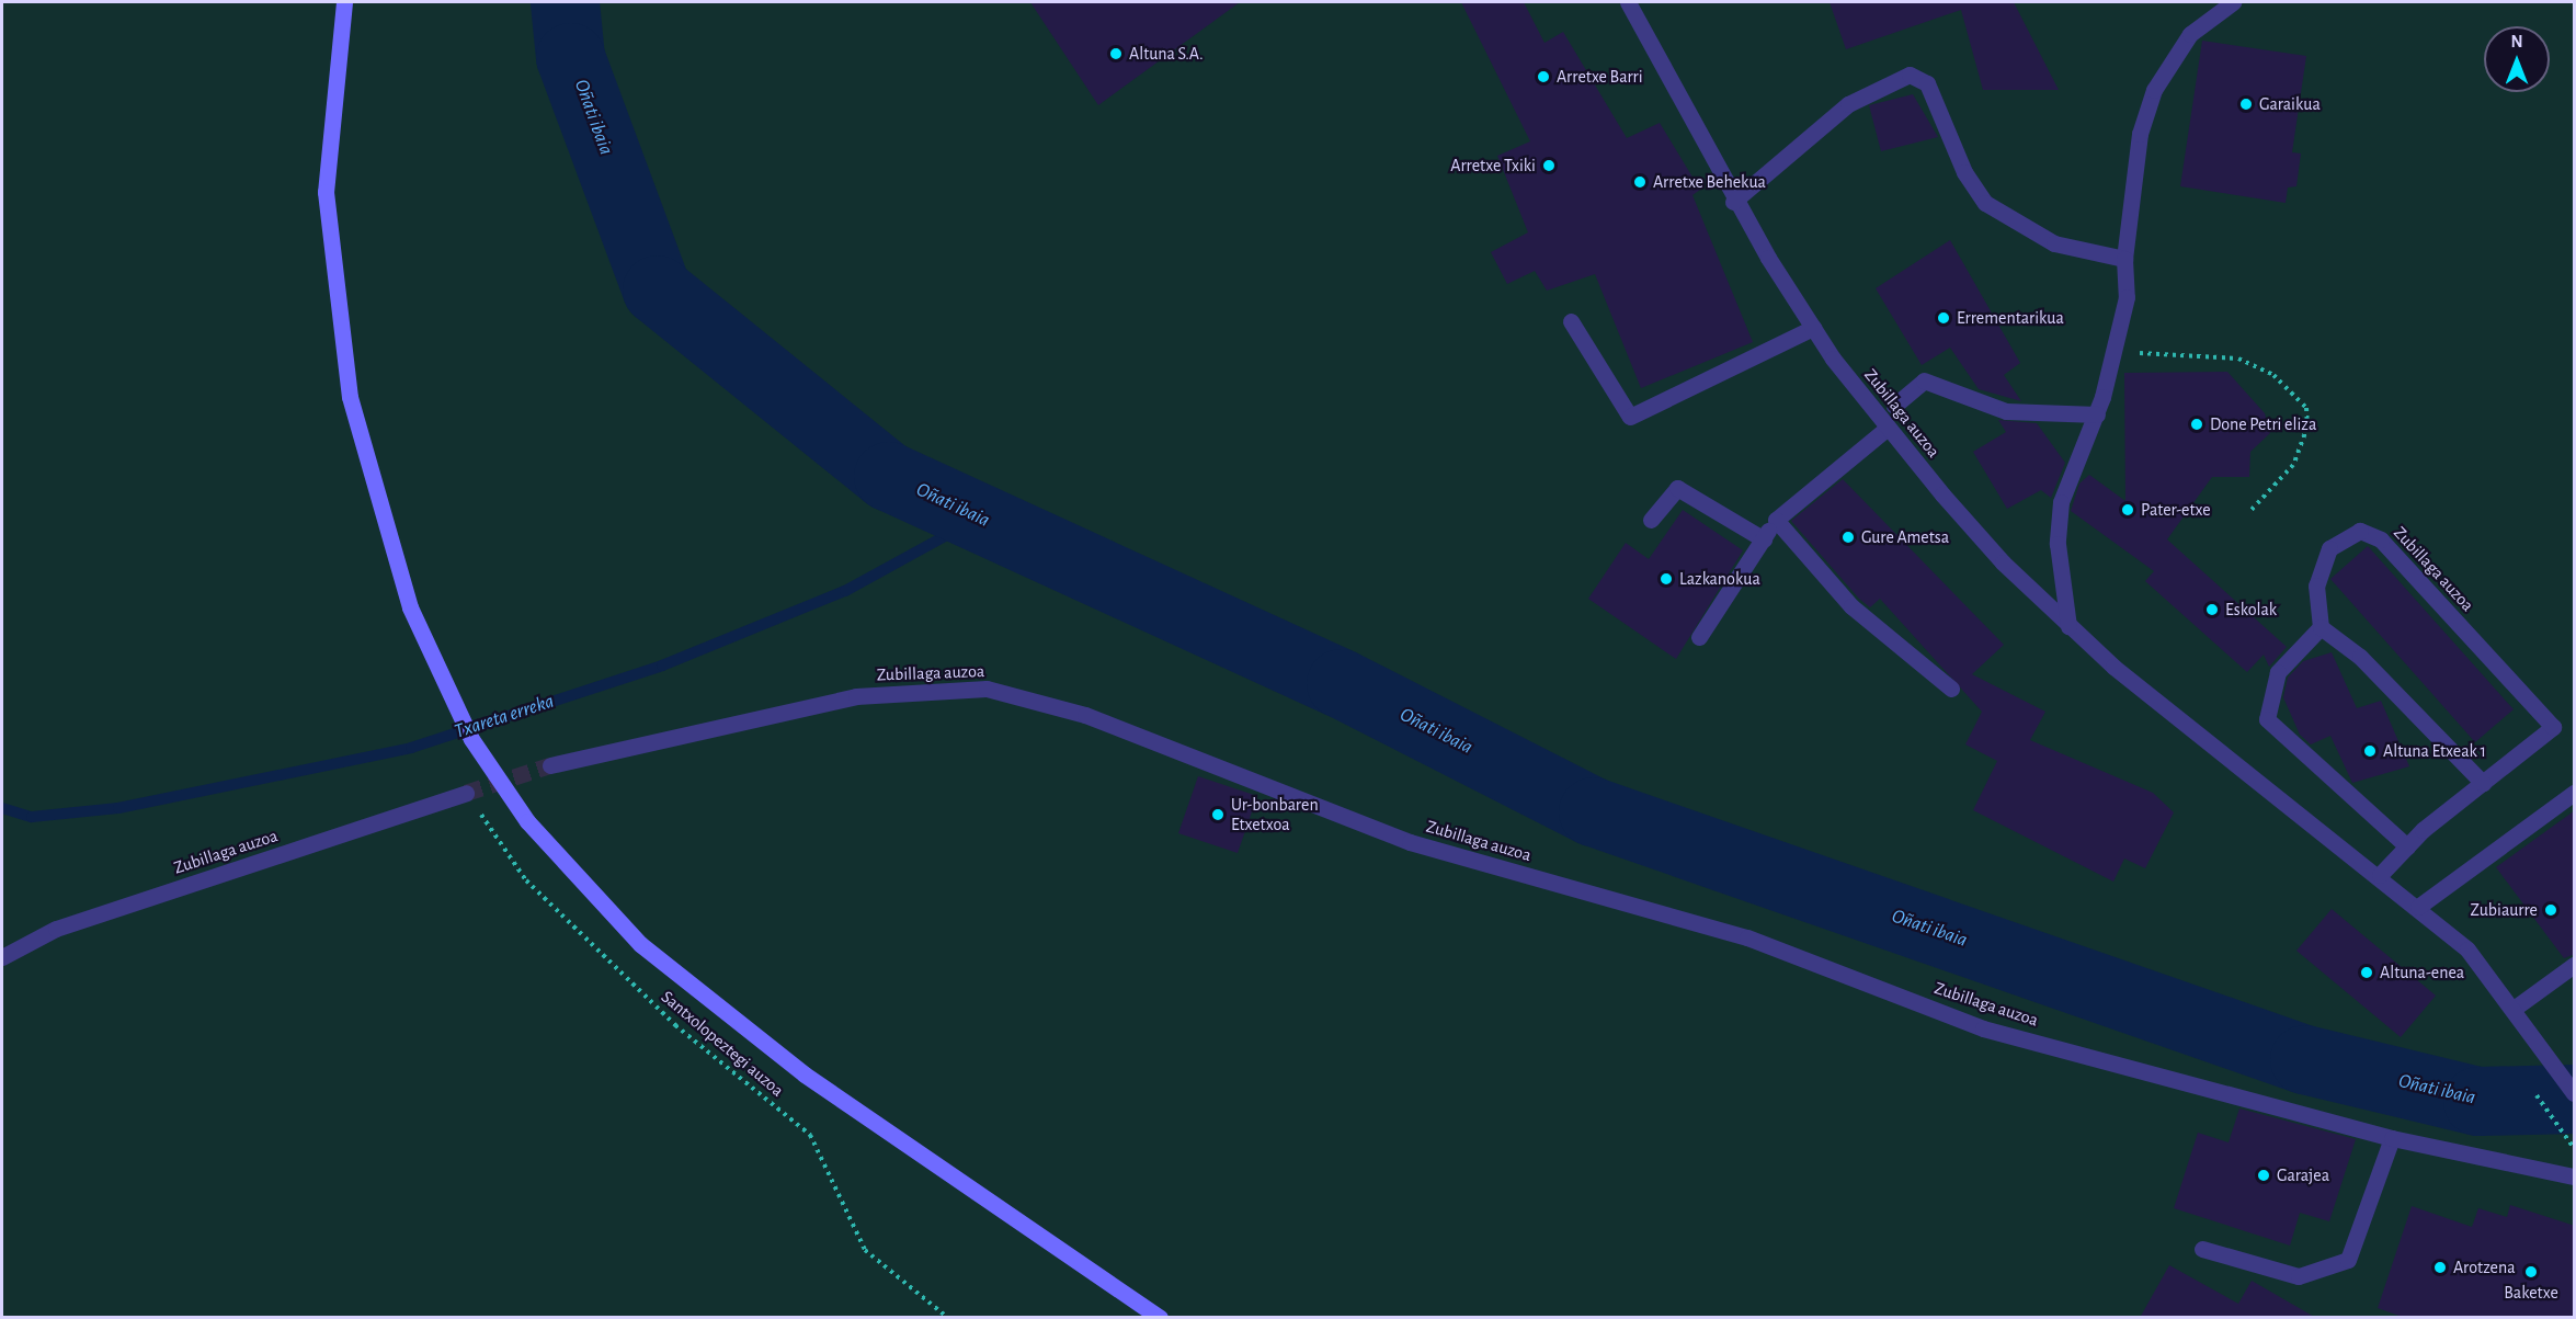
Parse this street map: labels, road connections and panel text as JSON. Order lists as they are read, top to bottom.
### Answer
{
  "streets": {
    "street": ["Zubillaga auzoa"],
    "path": ["Santxolopeztegi auzoa"]
  },
  "crossings": [
    ["Zubillaga auzoa", "Santxolopeztegi auzoa"]
  ],
  "water": ["Oñati ibaia", "Txareta erreka"],
  "places": [
    "Altuna S.A.",
    "Arretxe Barri",
    "Garaikua",
    "Arretxe Txiki",
    "Arretxe Behekua",
    "Errementarikua",
    "Done Petri eliza",
    "Pater-etxe",
    "Gure Ametsa",
    "Lazkanokua",
    "Eskolak",
    "Altuna Etxeak 1",
    "Ur-bonbaren Etxetxoa",
    "Zubiaurre",
    "Altuna-enea",
    "Garajea",
    "Arotzena",
    "Baketxe"
  ],
  "north": "top"
}
